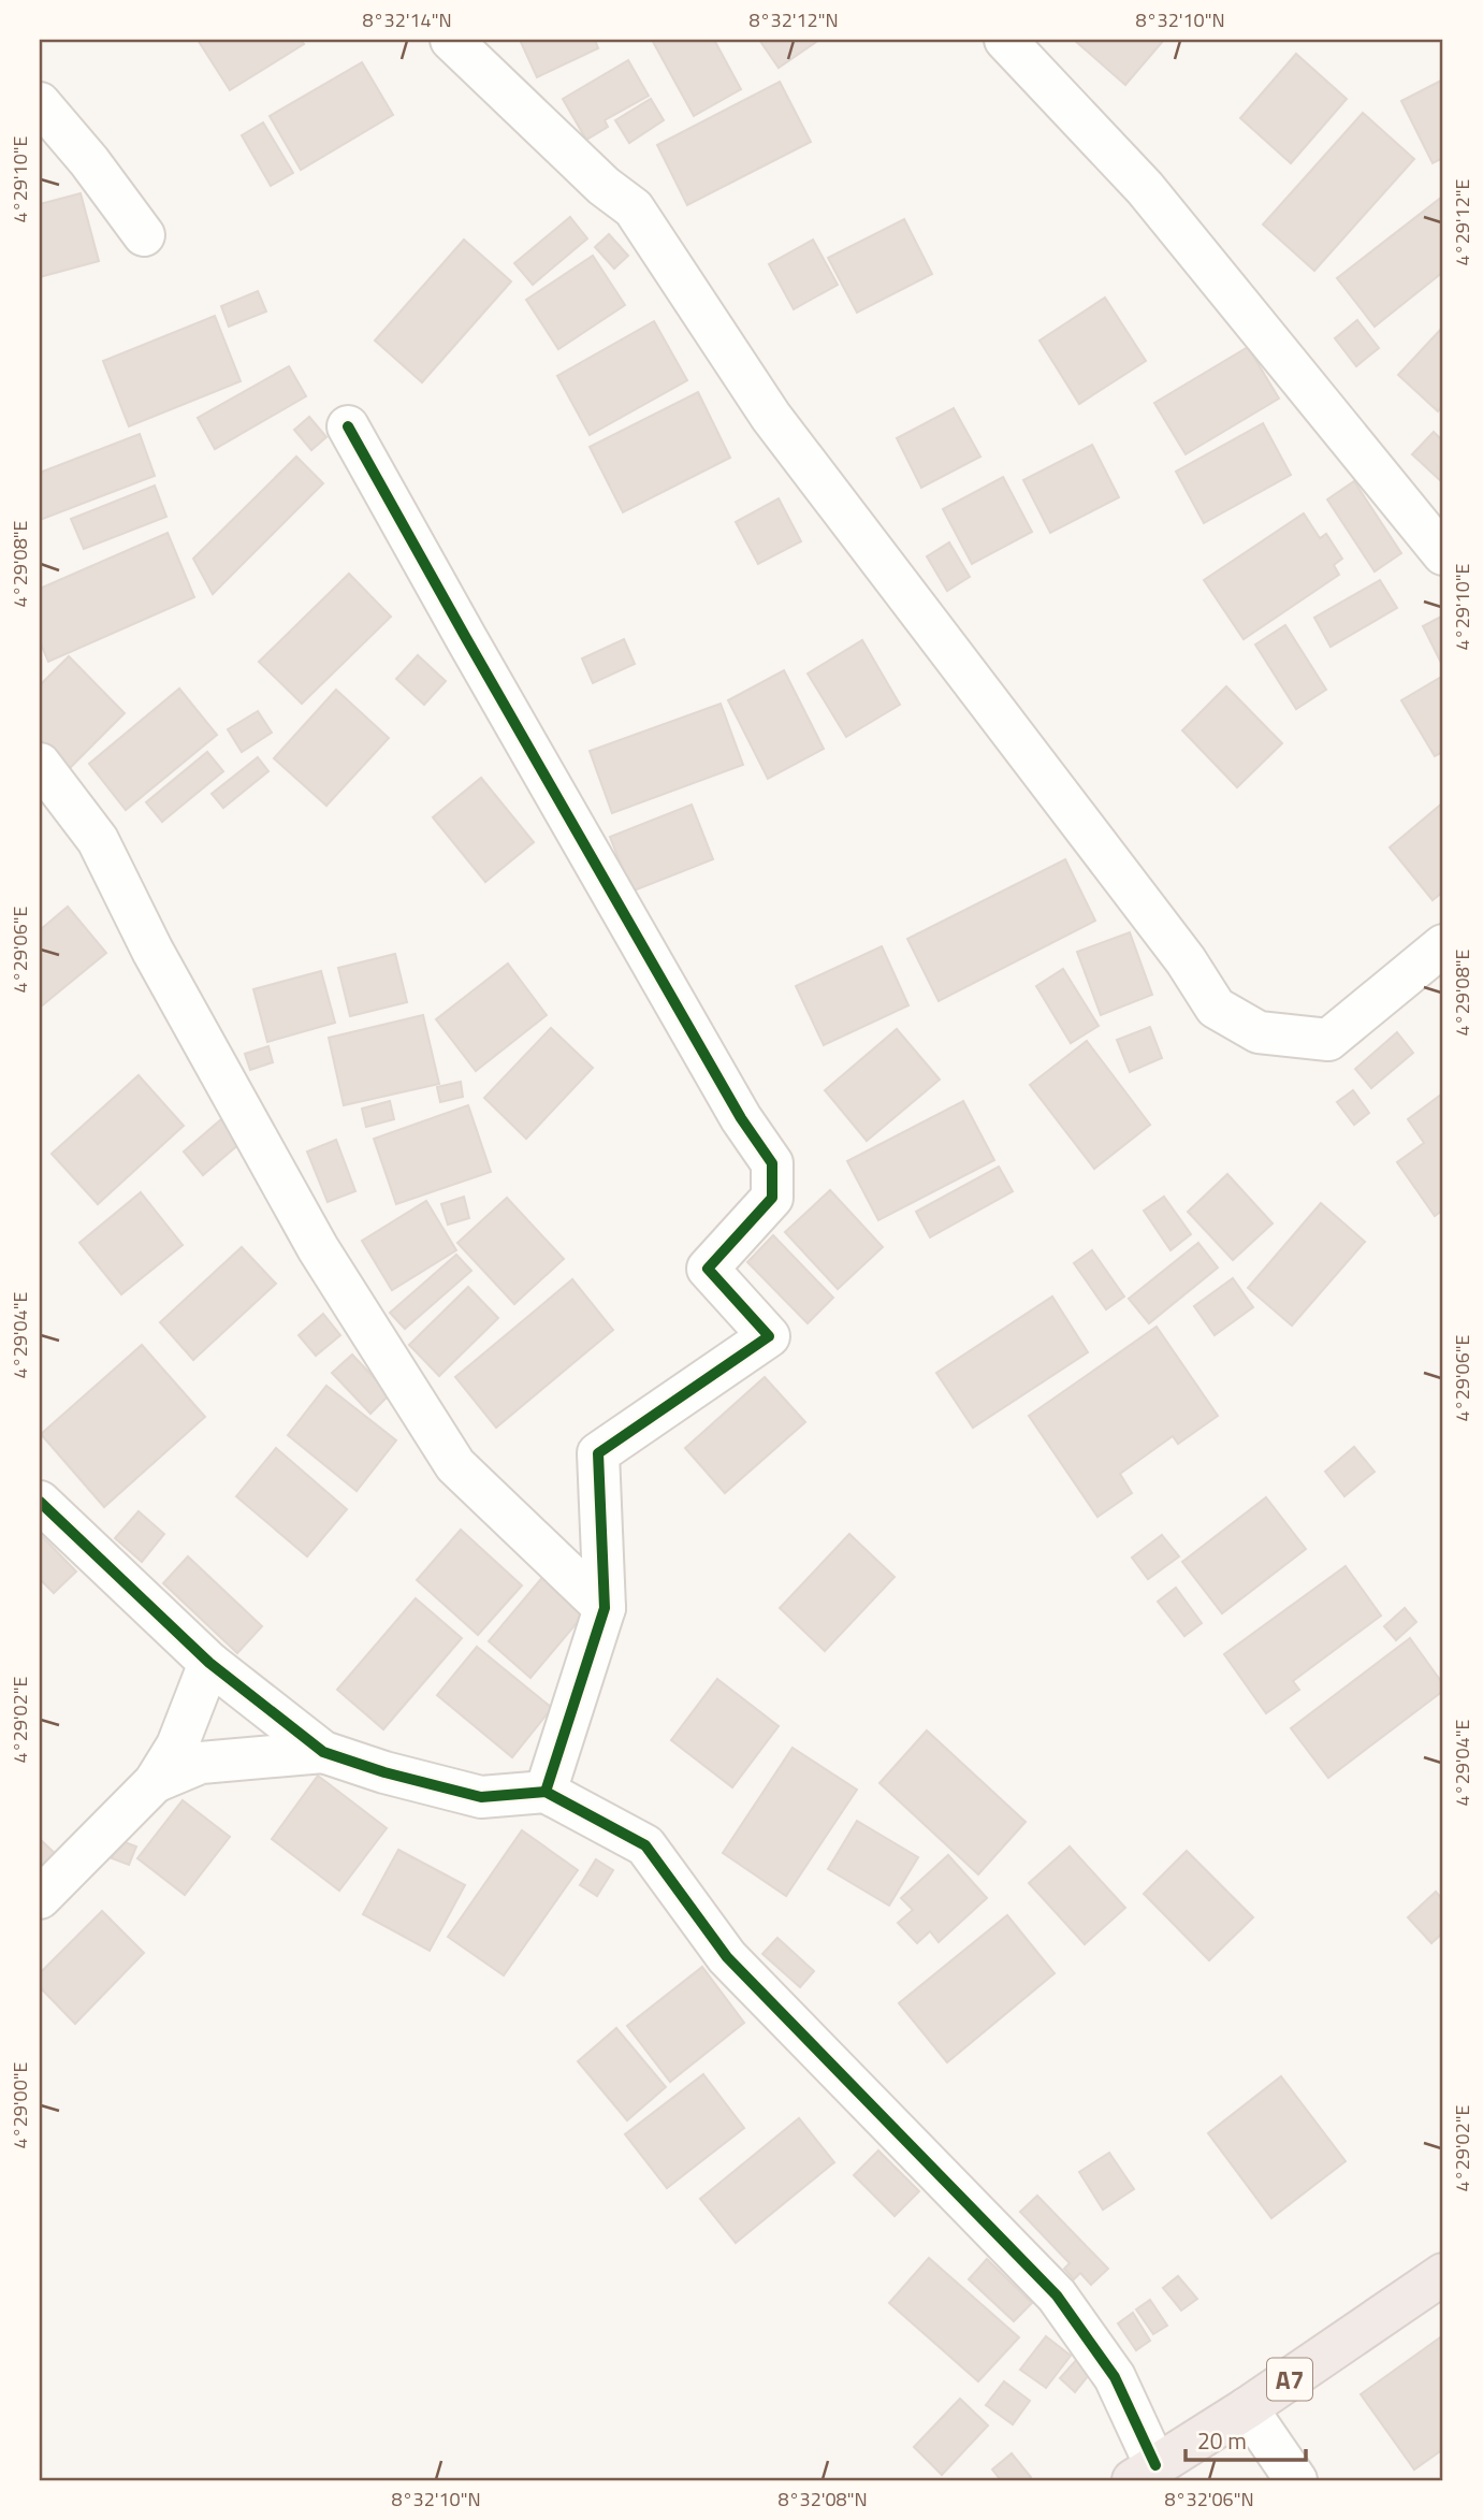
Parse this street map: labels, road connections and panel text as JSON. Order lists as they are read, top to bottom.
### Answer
{
  "streets": {
    "highway": ["A7"]
  },
  "scale_bar": "20 m",
  "coordinates": [
    "8°32'14\"N",
    "8°32'12\"N",
    "8°32'10\"N",
    "4°29'10\"E",
    "4°29'12\"E",
    "4°29'08\"E",
    "4°29'06\"E",
    "4°29'04\"E",
    "4°29'02\"E",
    "4°29'00\"E",
    "8°32'08\"N",
    "8°32'06\"N"
  ]
}
